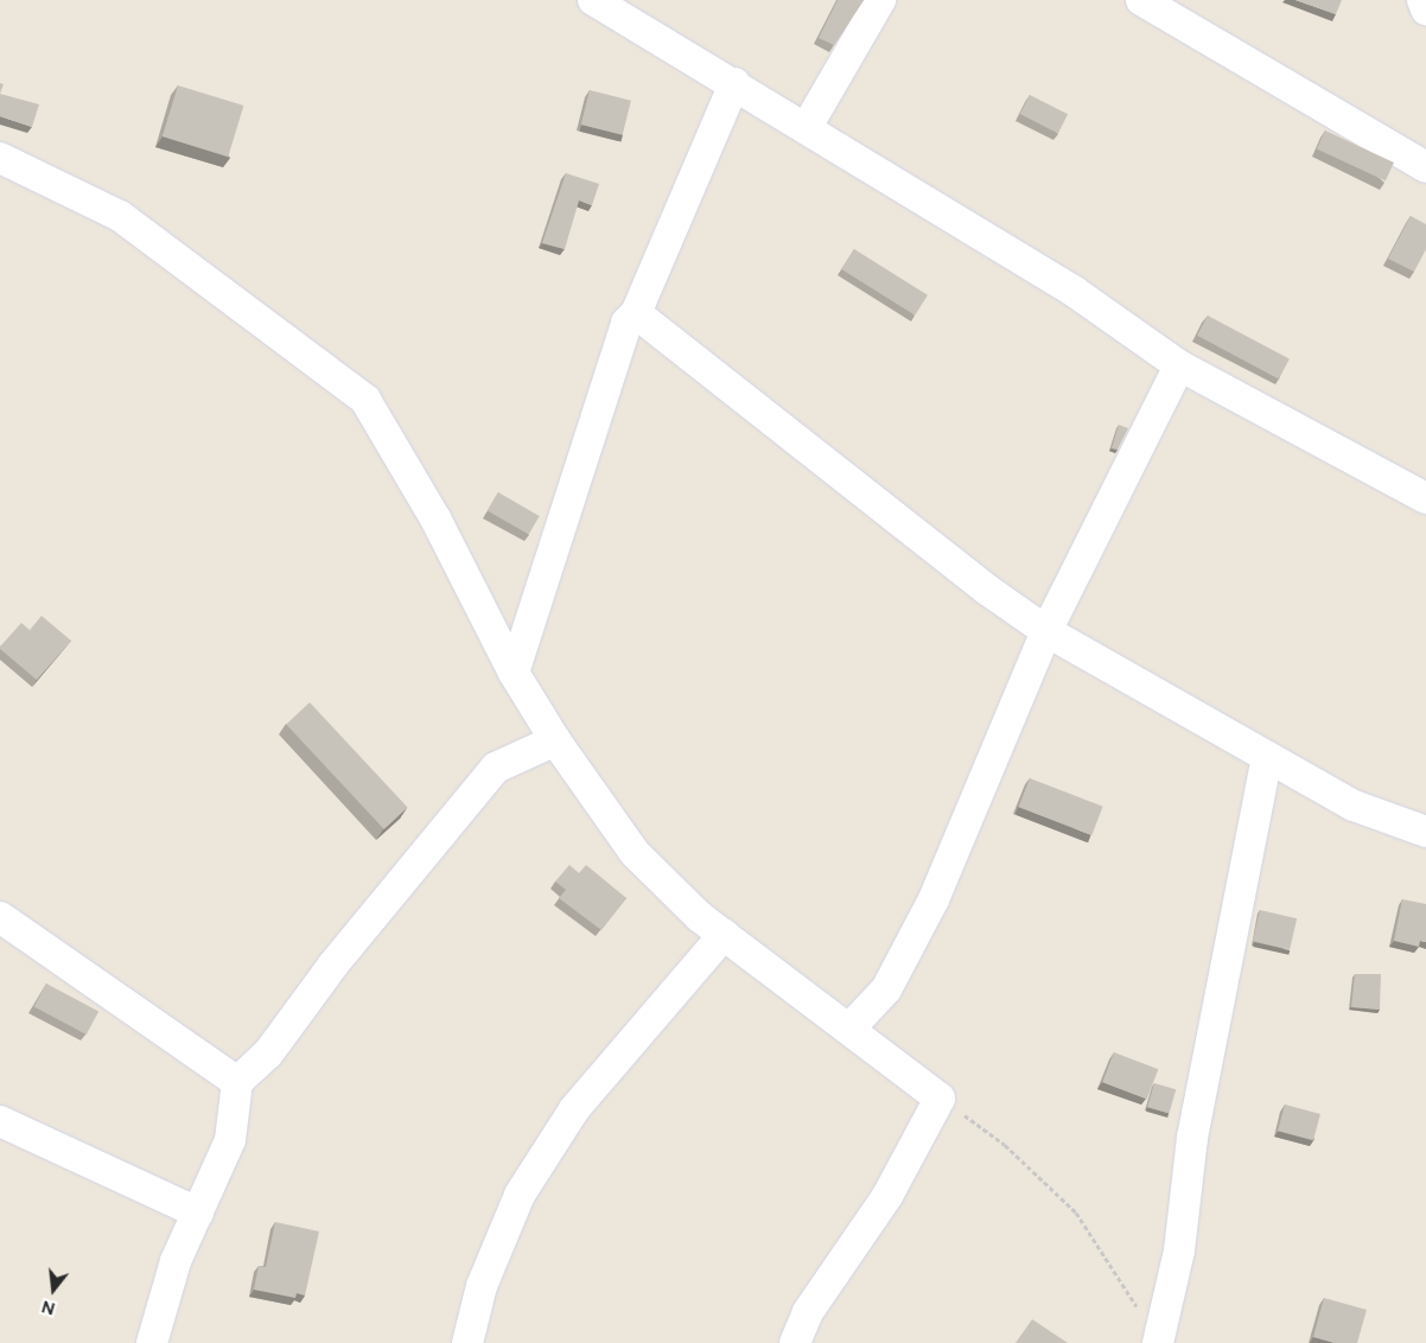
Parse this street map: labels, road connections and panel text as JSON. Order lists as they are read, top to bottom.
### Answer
{
  "north": "bottom"
}
